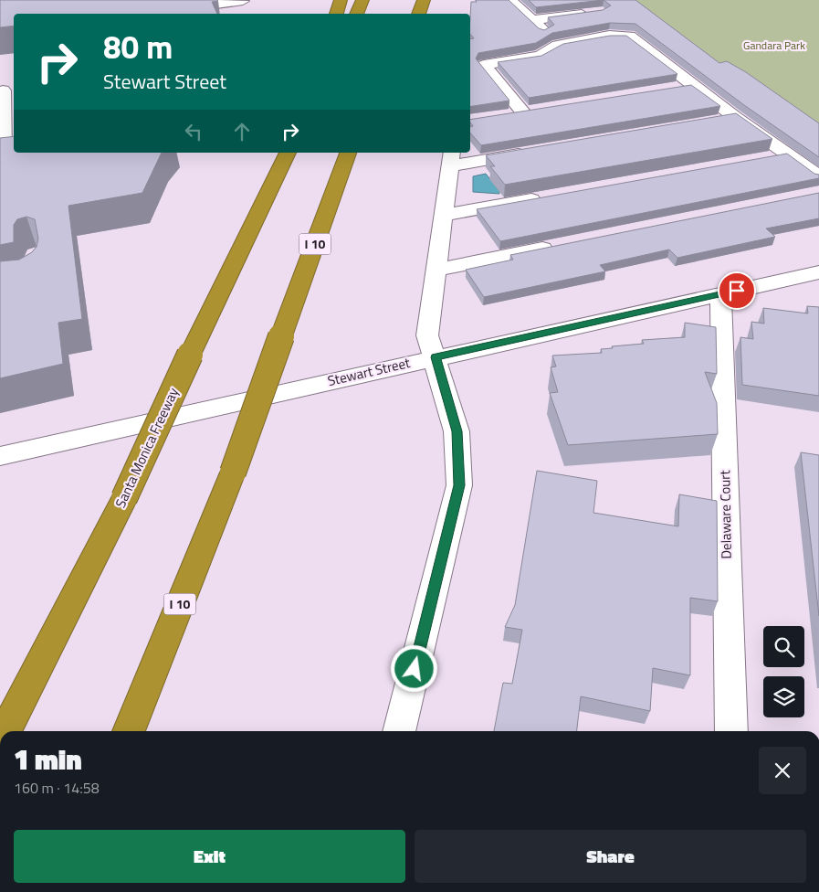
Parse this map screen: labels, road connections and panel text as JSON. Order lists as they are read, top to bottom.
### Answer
{
  "streets": {
    "highway": ["I 10", "Santa Monica Freeway"],
    "street": ["Stewart Street", "Delaware Court"]
  },
  "crossings": [
    ["Stewart Street", "Delaware Court"]
  ],
  "parks": ["Gandara Park"],
  "page": {
    "turn": ["80 m", "Stewart Street"],
    "heading": ["1 min", "160 m · 14:58"],
    "buttons": ["Exit", "Share"]
  }
}
